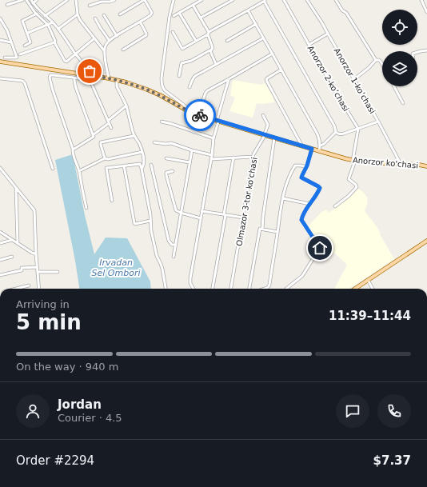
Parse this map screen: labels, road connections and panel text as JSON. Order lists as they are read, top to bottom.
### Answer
{
  "streets": {
    "main road": ["Anorzor ko'chasi"],
    "street": ["Аnorzor 2-koʼchasi", "Аnorzor 1-koʼchasi", "Olmazor 3-tor ko'chasi"]
  },
  "crossings": [
    ["Аnorzor 1-koʼchasi", "Anorzor ko'chasi"],
    ["Anorzor ko'chasi", "Olmazor 3-tor ko'chasi"]
  ],
  "water": ["Irvadan Sel Ombori"],
  "page": {
    "heading": ["5 min", "Arriving in", "11:39–11:44"],
    "panel": [
      "Jordan",
      "Courier · 4.5",
      "Order #2294",
      "$7.37"
    ],
    "bar": "On the way · 940 m"
  }
}
